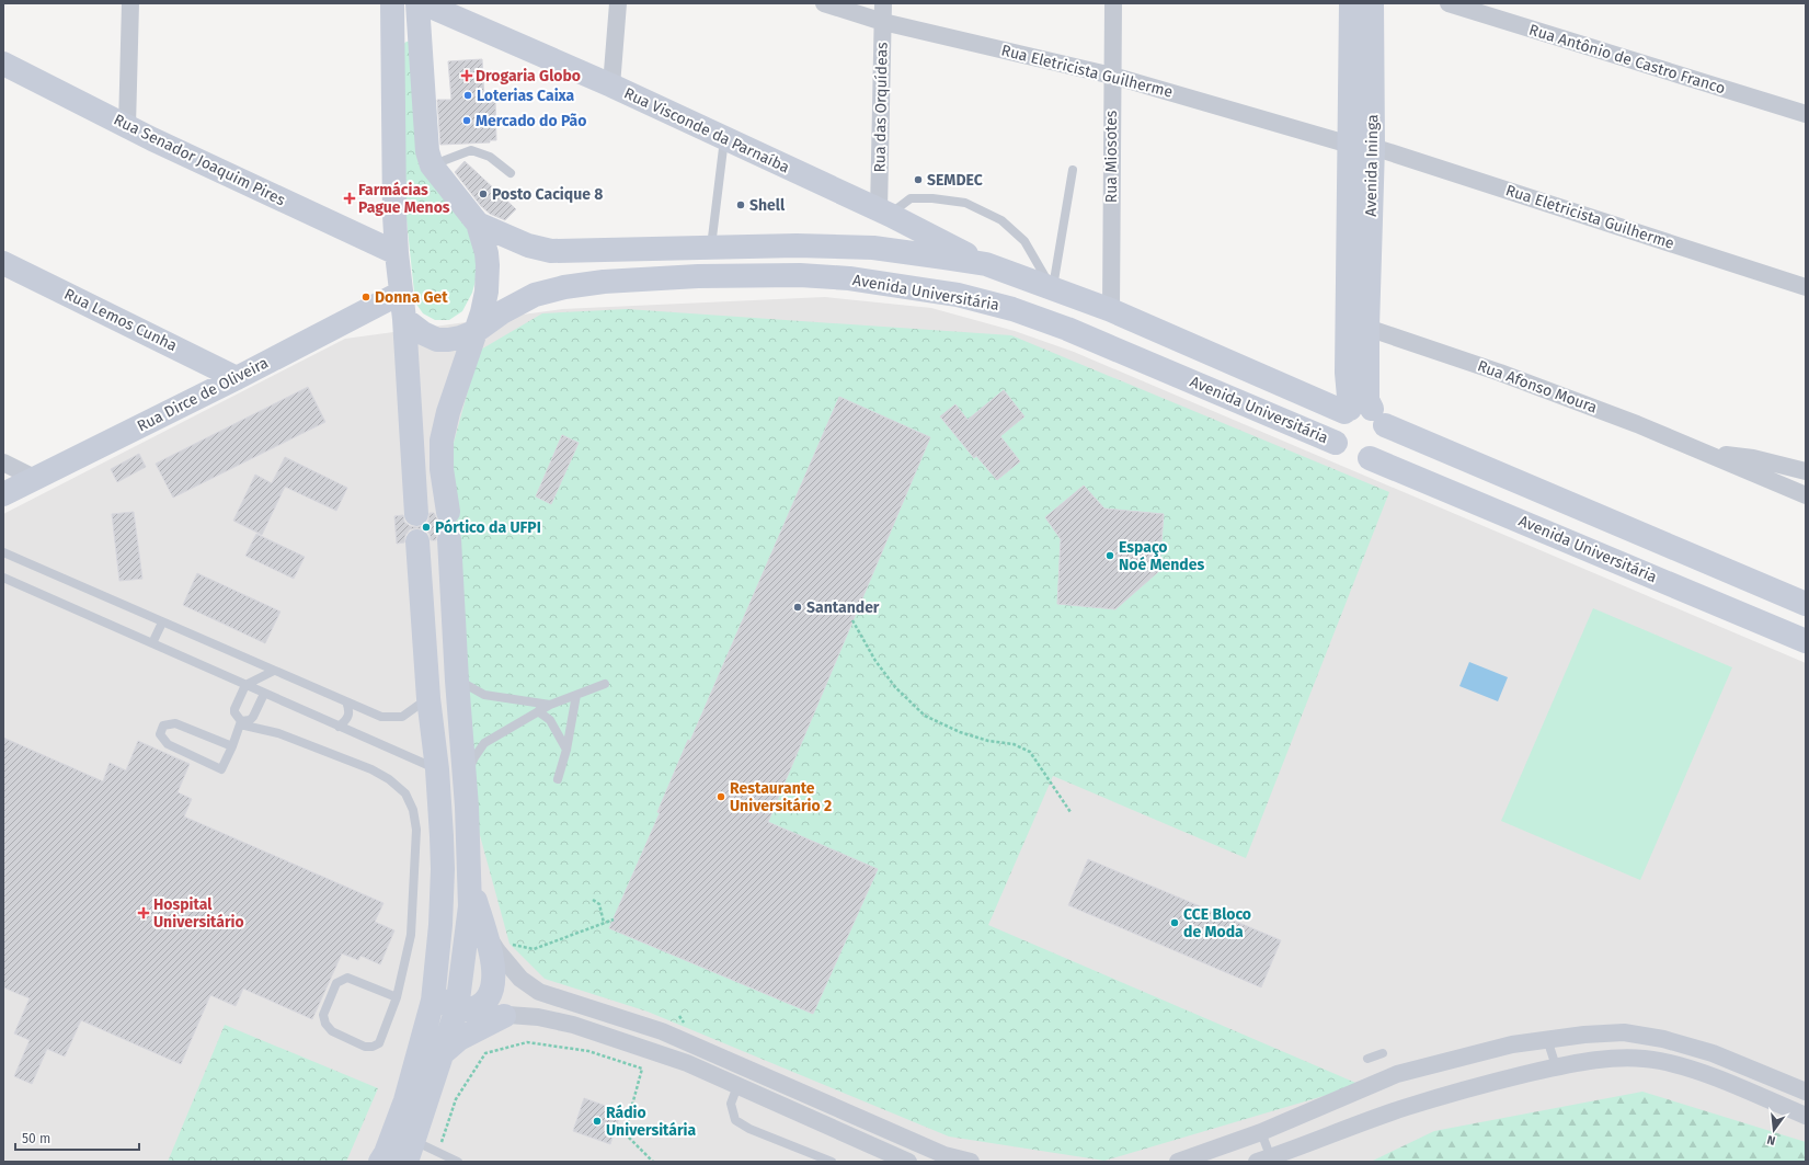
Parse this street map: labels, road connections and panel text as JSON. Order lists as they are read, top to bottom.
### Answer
{
  "streets": {
    "main road": [
      "Rua Visconde da Parnaíba",
      "Rua Senador Joaquim Pires",
      "Avenida Ininga",
      "Avenida Universitária",
      "Rua Lemos Cunha",
      "Rua Dirce de Oliveira"
    ],
    "street": [
      "Rua Antônio de Castro Franco",
      "Rua Eletricista Guilherme",
      "Rua das Orquídeas",
      "Rua Miosotes",
      "Rua Afonso Moura"
    ]
  },
  "crossings": [
    ["Rua Eletricista Guilherme", "Rua das Orquídeas"],
    ["Rua Eletricista Guilherme", "Rua Miosotes"],
    ["Rua Eletricista Guilherme", "Avenida Ininga"],
    ["Rua das Orquídeas", "Rua Visconde da Parnaíba"],
    ["Rua Visconde da Parnaíba", "Avenida Universitária"],
    ["Rua Miosotes", "Avenida Universitária"],
    ["Avenida Ininga", "Rua Afonso Moura"],
    ["Rua Lemos Cunha", "Rua Dirce de Oliveira"]
  ],
  "places": {
    "health": ["Drogaria Globo", "Farmácias Pague Menos", "Hospital Universitário"],
    "other": [
      "Loterias Caixa",
      "Mercado do Pão",
      "SEMDEC",
      "Posto Cacique 8",
      "Shell",
      "Donna Get",
      "Pórtico da UFPI",
      "Espaço Noé Mendes",
      "Santander",
      "Restaurante Universitário 2",
      "CCE Bloco de Moda",
      "Rádio Universitária"
    ]
  },
  "scale_bar": "50 m",
  "north": "bottom"
}
